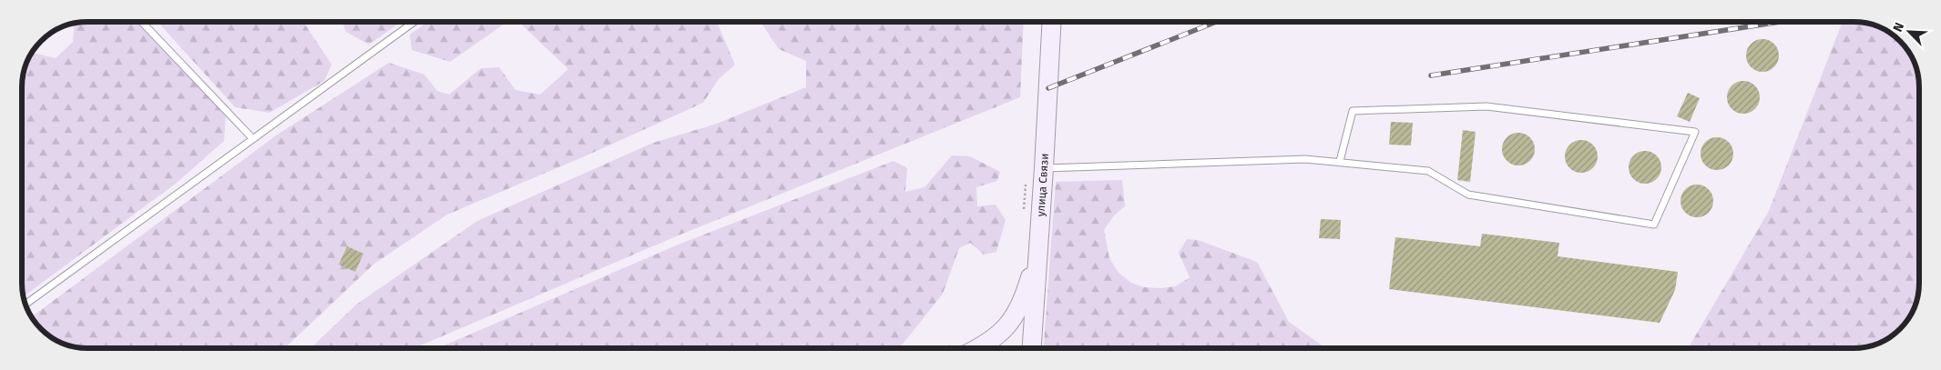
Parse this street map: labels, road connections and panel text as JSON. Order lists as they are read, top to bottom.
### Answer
{
  "streets": {
    "main road": ["улица Связи"]
  },
  "north": "top left"
}
